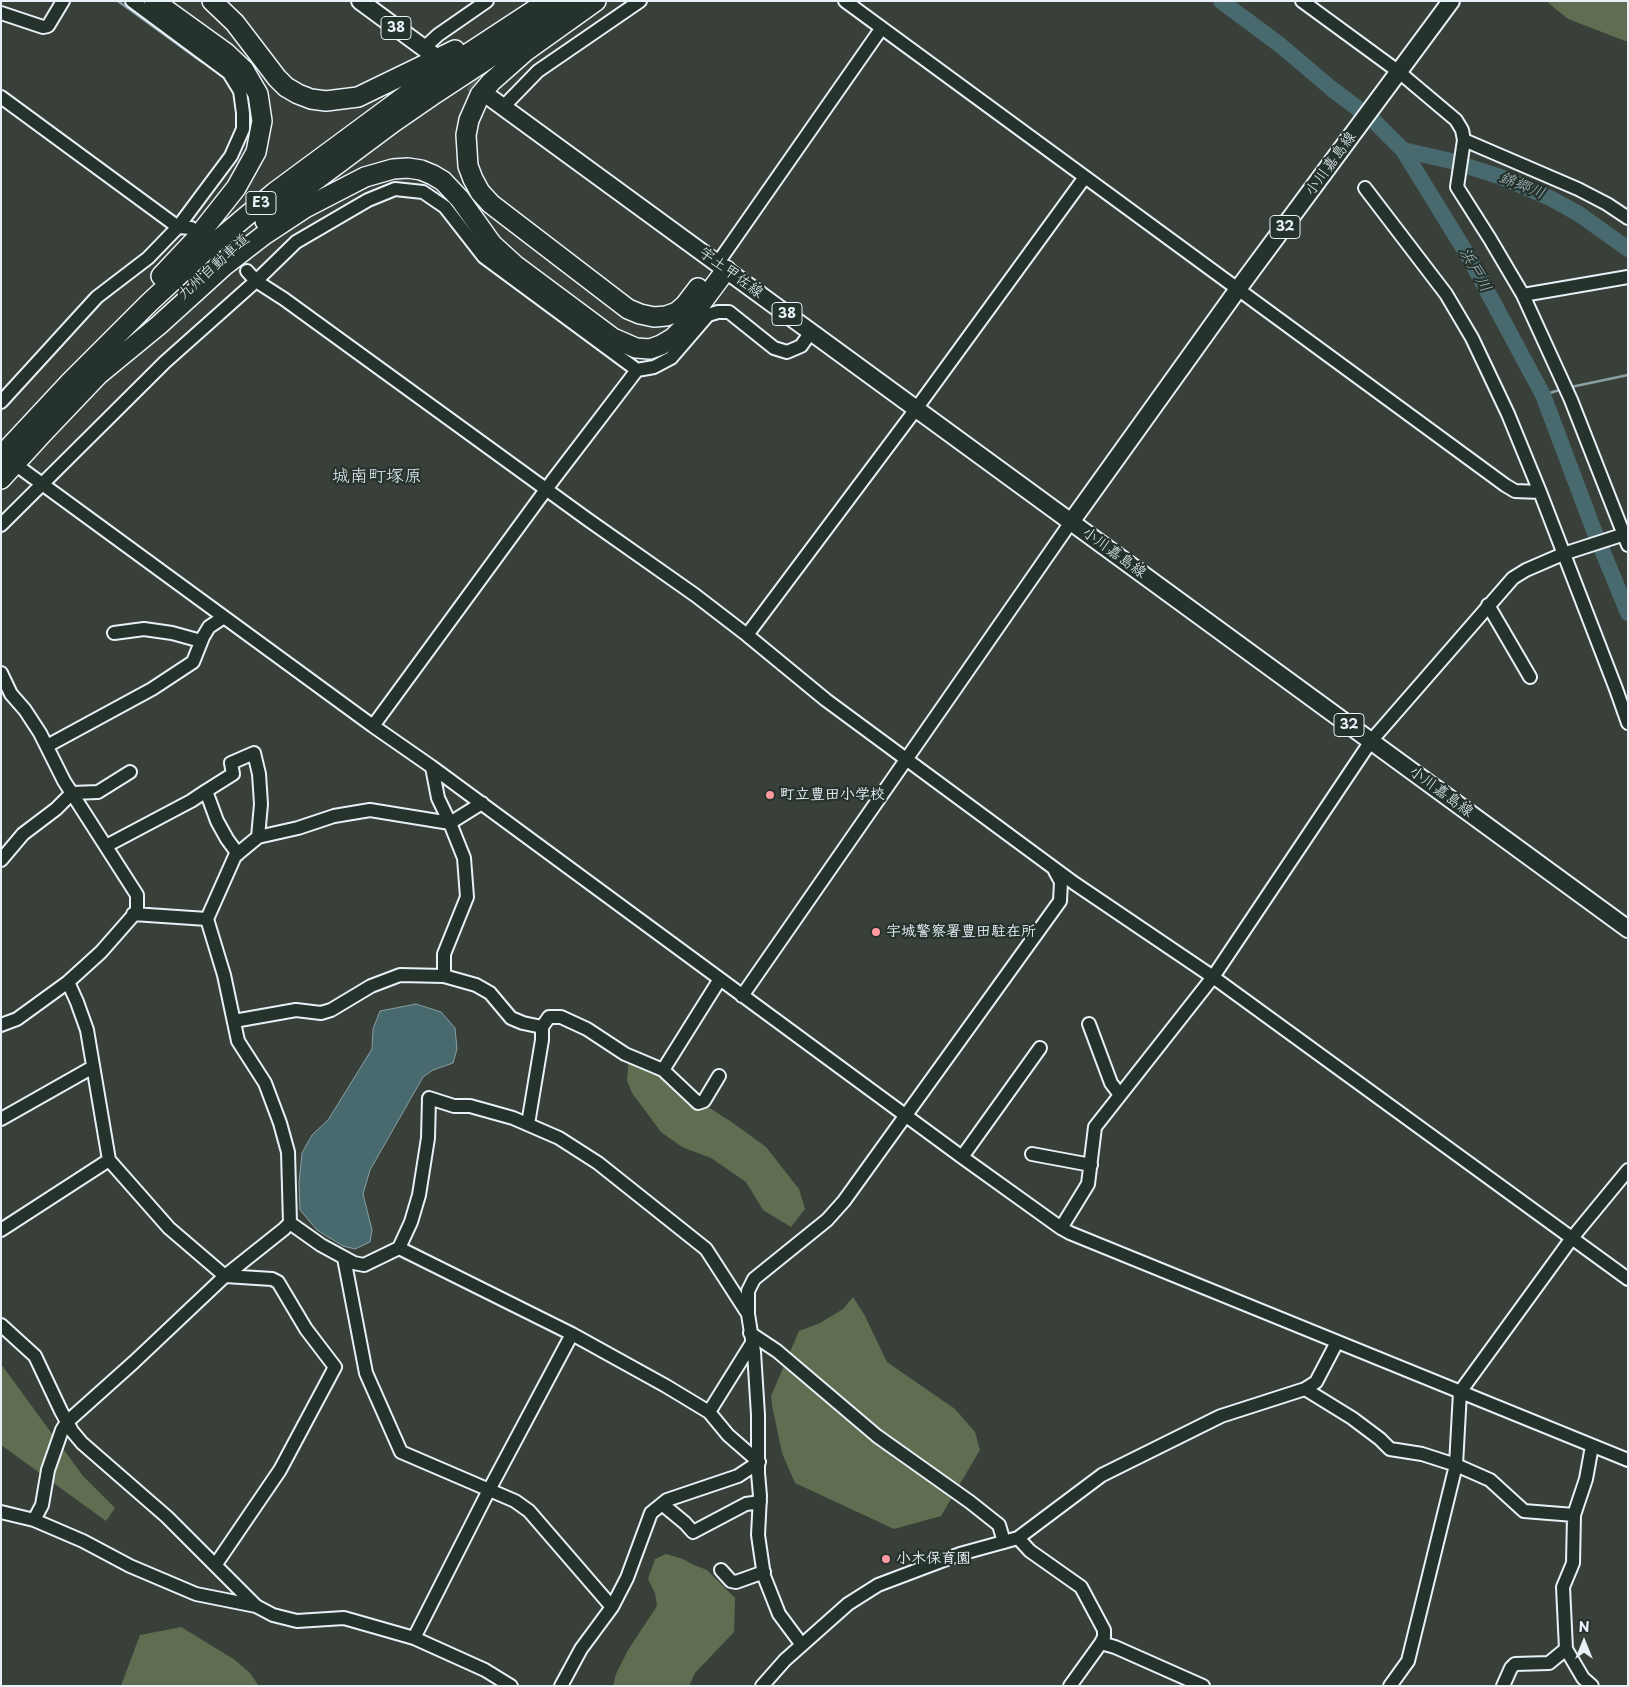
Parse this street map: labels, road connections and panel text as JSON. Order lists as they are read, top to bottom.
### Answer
{
  "streets": {
    "highway": ["E3", "九州自動車道"],
    "main road": [
      "38",
      "小川嘉島線",
      "32",
      "宇土甲佐線"
    ]
  },
  "crossings": [
    ["小川嘉島線", "宇土甲佐線"]
  ],
  "districts": ["城南町塚原"],
  "water": ["錦郷川", "浜戸川"],
  "places": ["町立豊田小学校", "宇城警察署豊田駐在所", "小木保育園"],
  "north": "top"
}
